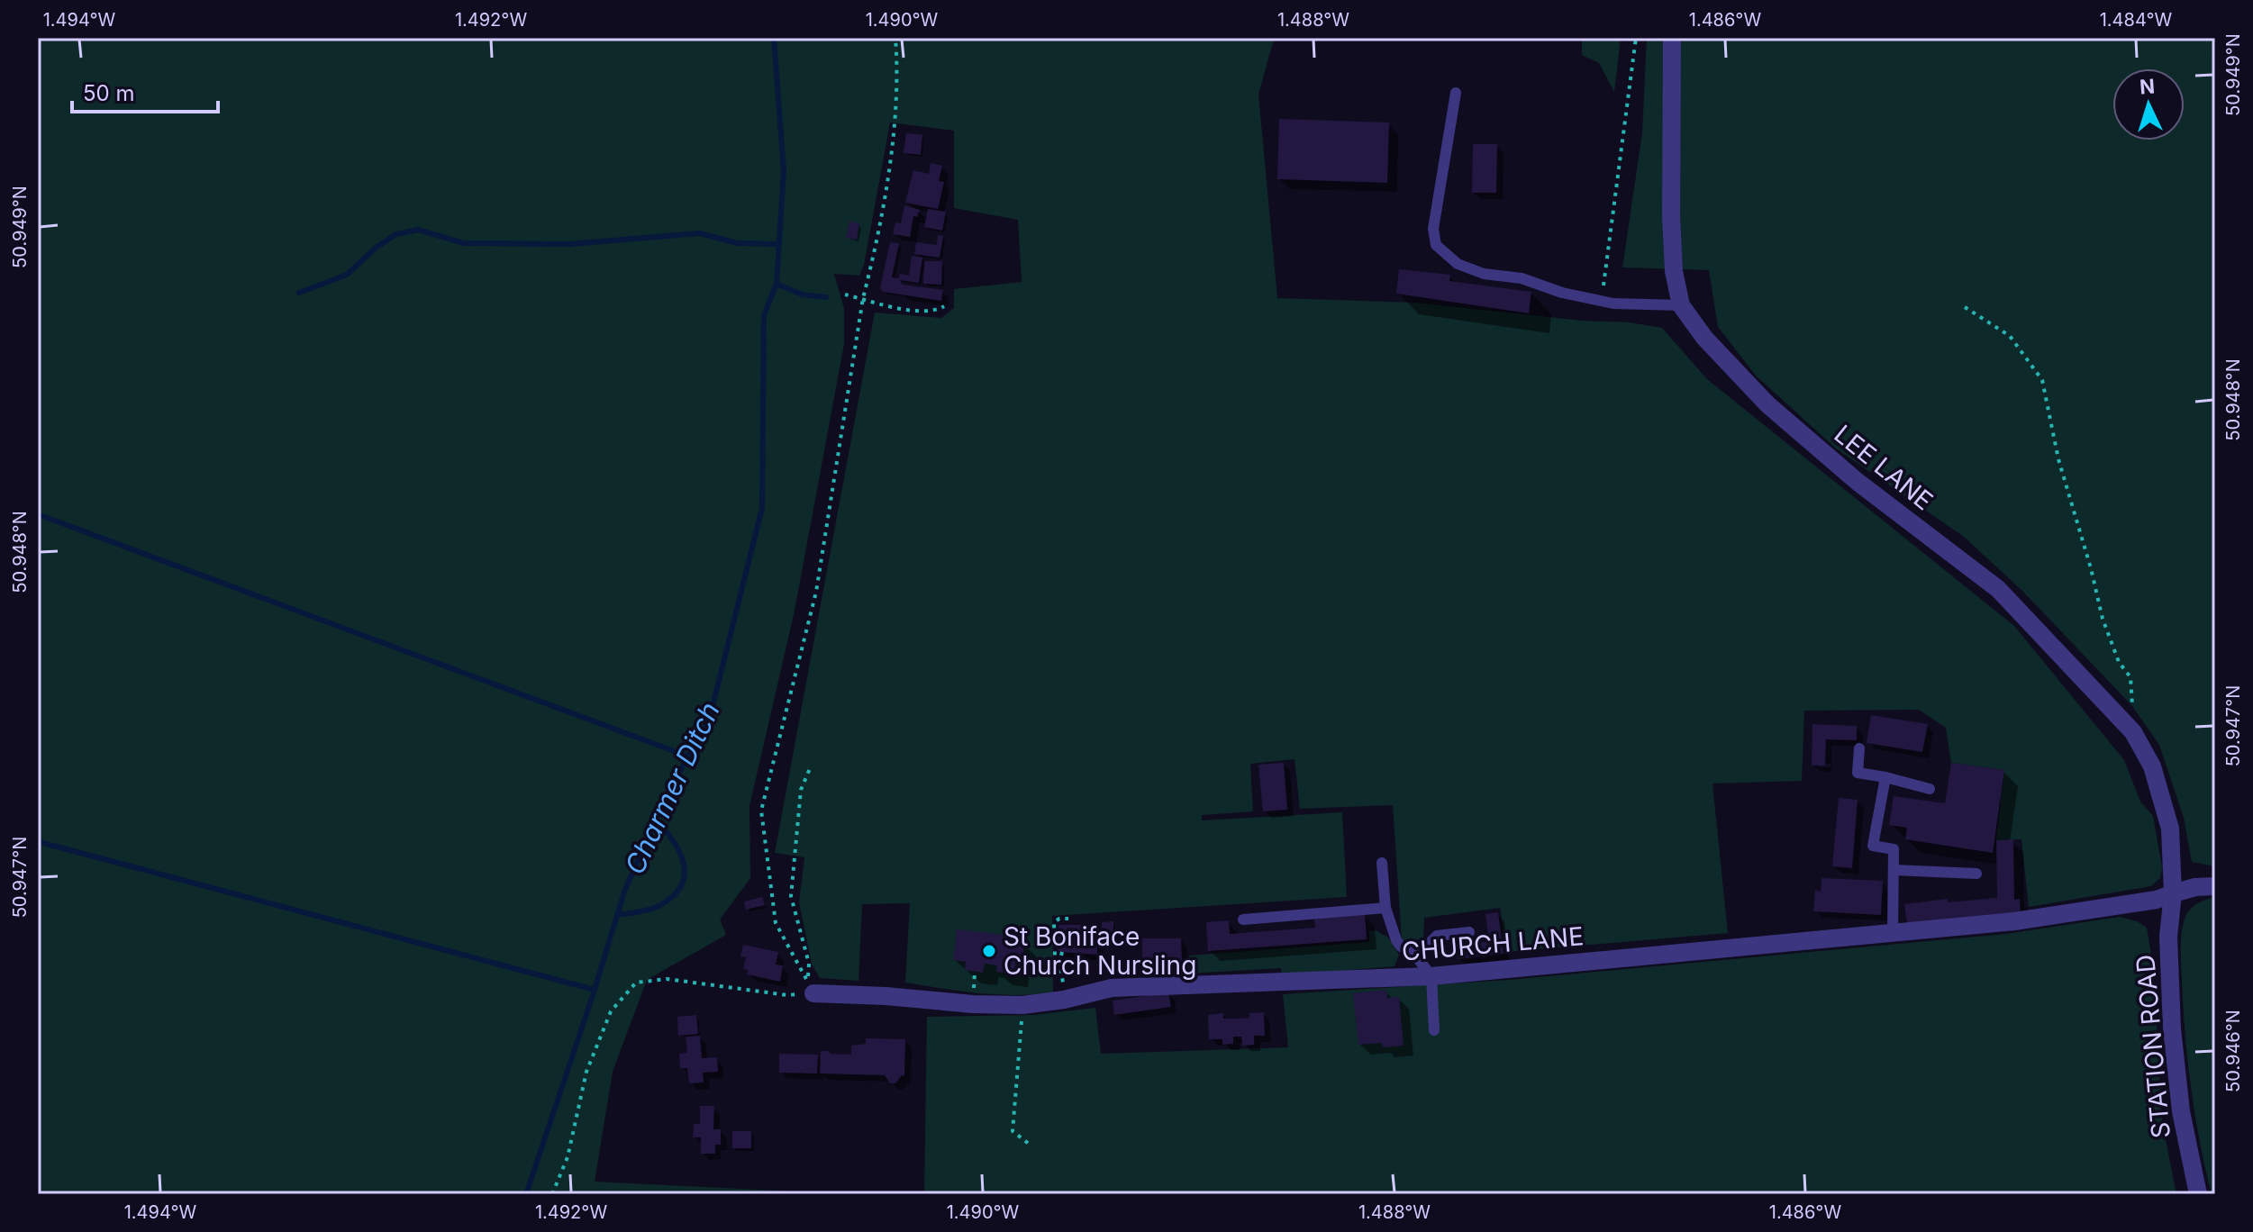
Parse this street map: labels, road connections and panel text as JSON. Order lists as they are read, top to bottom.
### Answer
{
  "streets": {
    "street": ["LEE LANE", "CHURCH LANE", "STATION ROAD"]
  },
  "crossings": [
    ["LEE LANE", "CHURCH LANE"],
    ["LEE LANE", "STATION ROAD"],
    ["CHURCH LANE", "STATION ROAD"]
  ],
  "water": ["Charmer Ditch"],
  "places": ["St Boniface Church Nursling"],
  "scale_bar": "50 m",
  "north": "top",
  "coordinates": [
    "1.494°W",
    "1.492°W",
    "1.490°W",
    "1.488°W",
    "1.486°W",
    "1.484°W",
    "50.949°N",
    "50.948°N",
    "50.947°N",
    "50.946°N"
  ]
}
